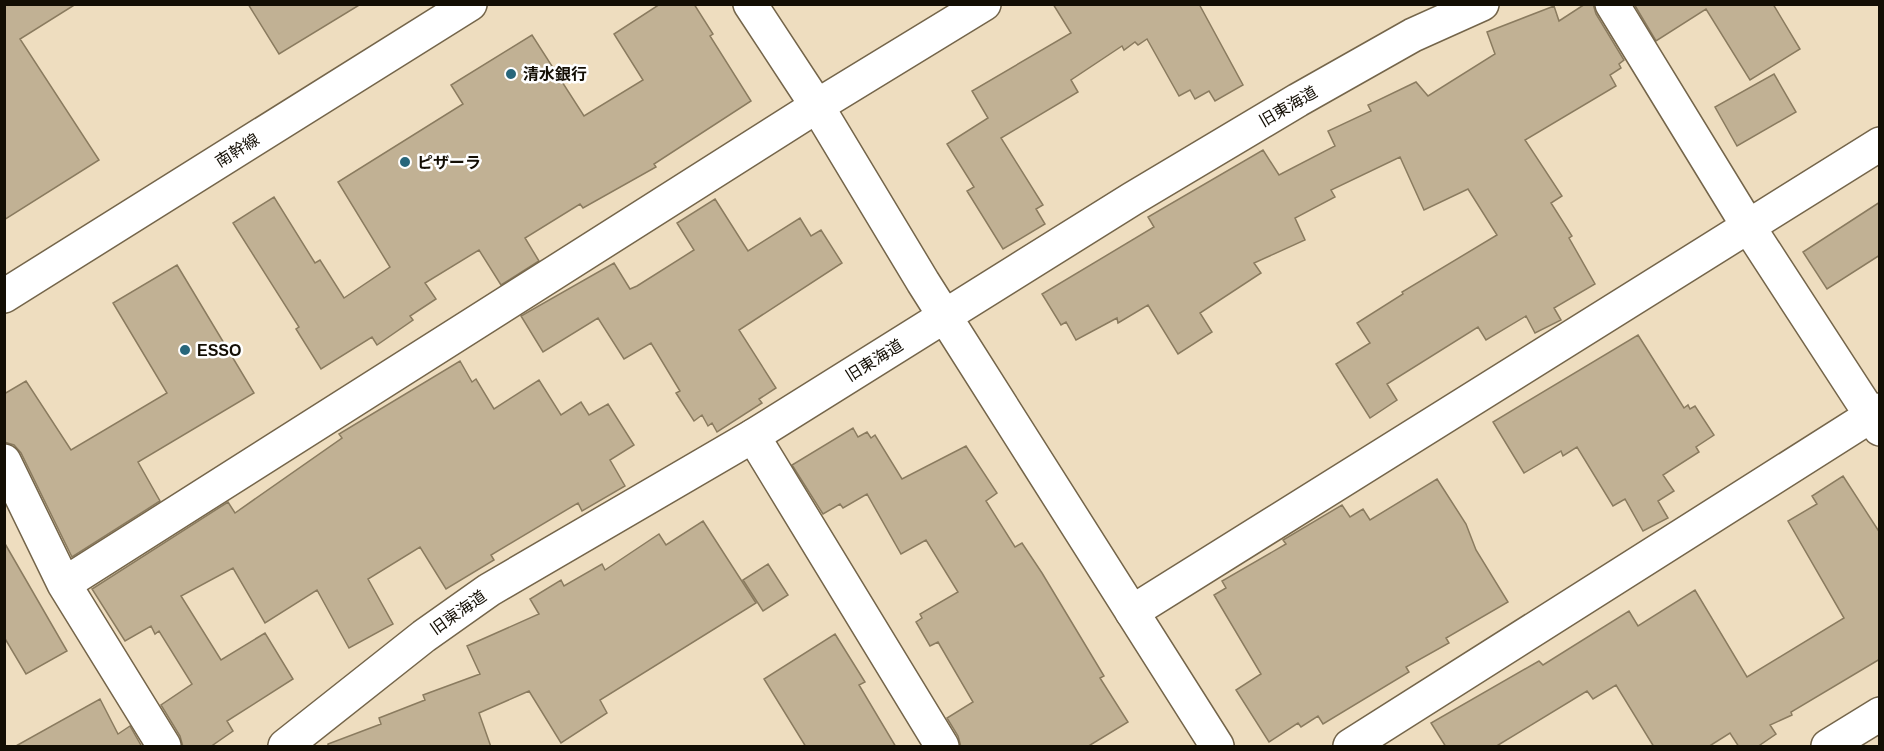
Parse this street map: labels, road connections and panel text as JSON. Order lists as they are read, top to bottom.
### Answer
{
  "streets": {
    "street": ["旧東海道", "南幹線"]
  },
  "places": ["清水銀行", "ピザーラ", "ESSO"]
}
